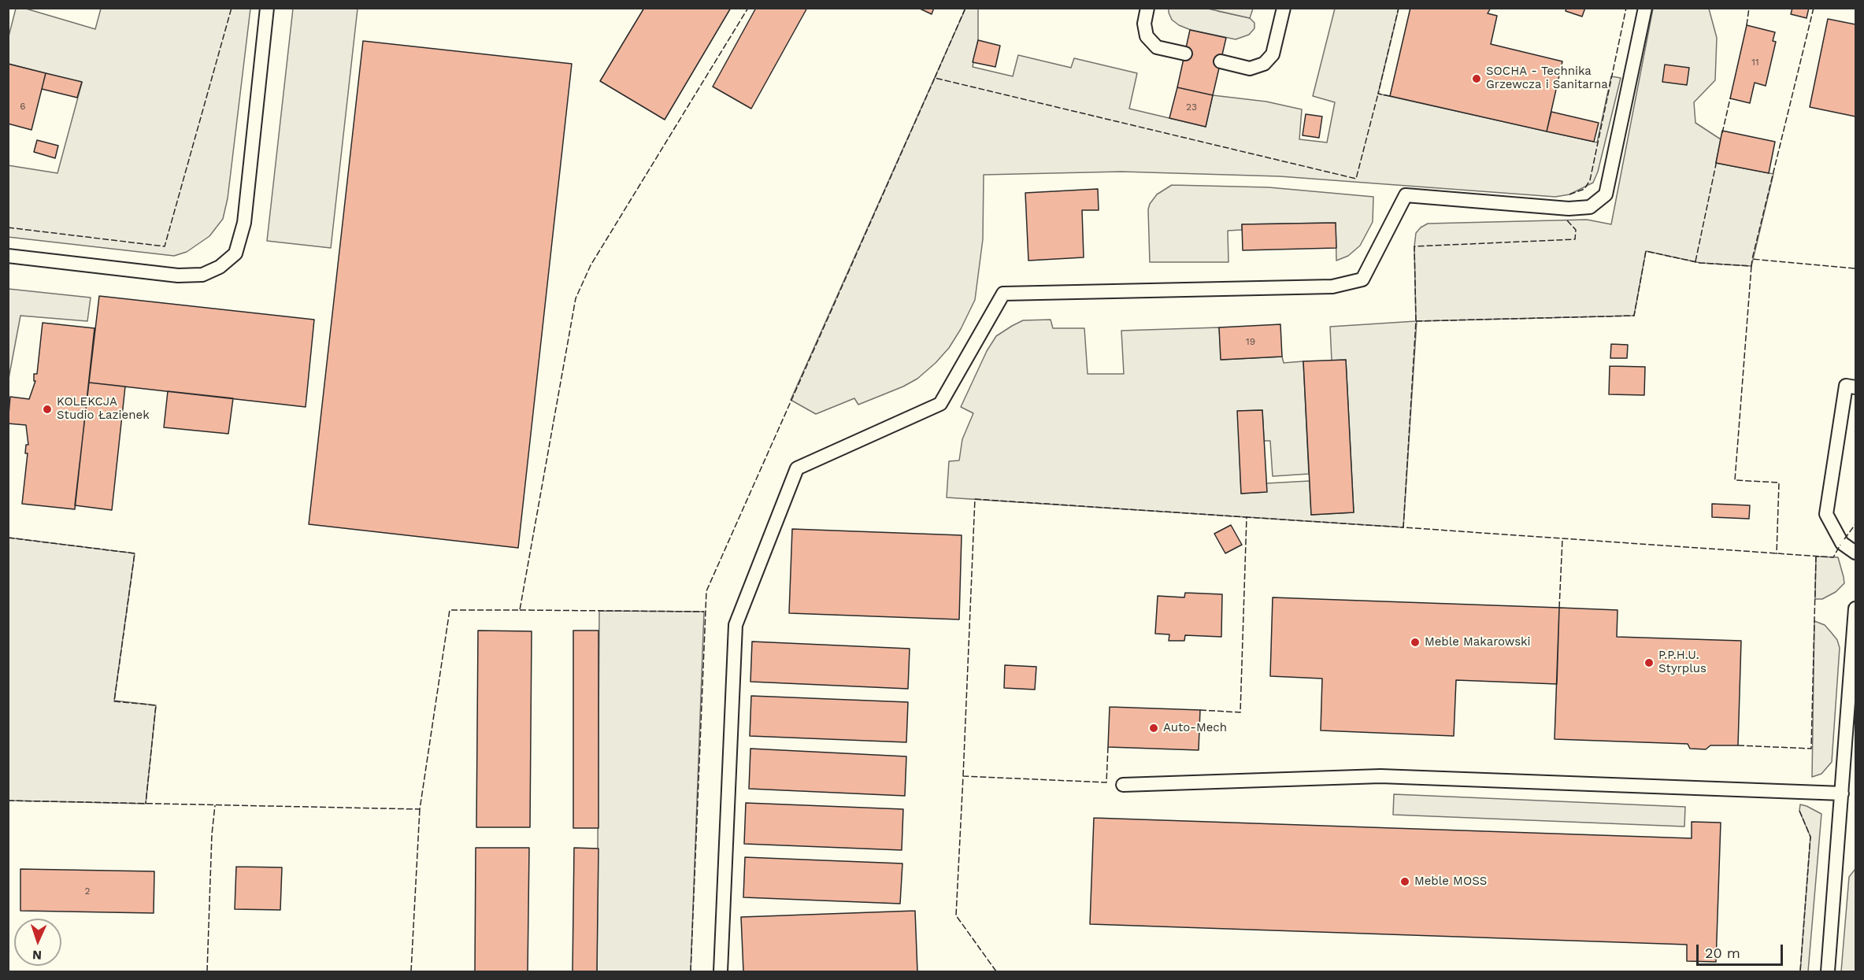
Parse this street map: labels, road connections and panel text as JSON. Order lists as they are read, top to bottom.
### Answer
{
  "places": [
    "SOCHA - Technika Grzewcza i Sanitarna",
    "KOLEKCJA Studio Łazienek",
    "Meble Makarowski",
    "P.P.H.U. Styrplus",
    "Auto-Mech",
    "Meble MOSS"
  ],
  "house_numbers": [
    "11",
    "6",
    "23",
    "19",
    "2"
  ],
  "scale_bar": "20 m",
  "north": "bottom"
}
